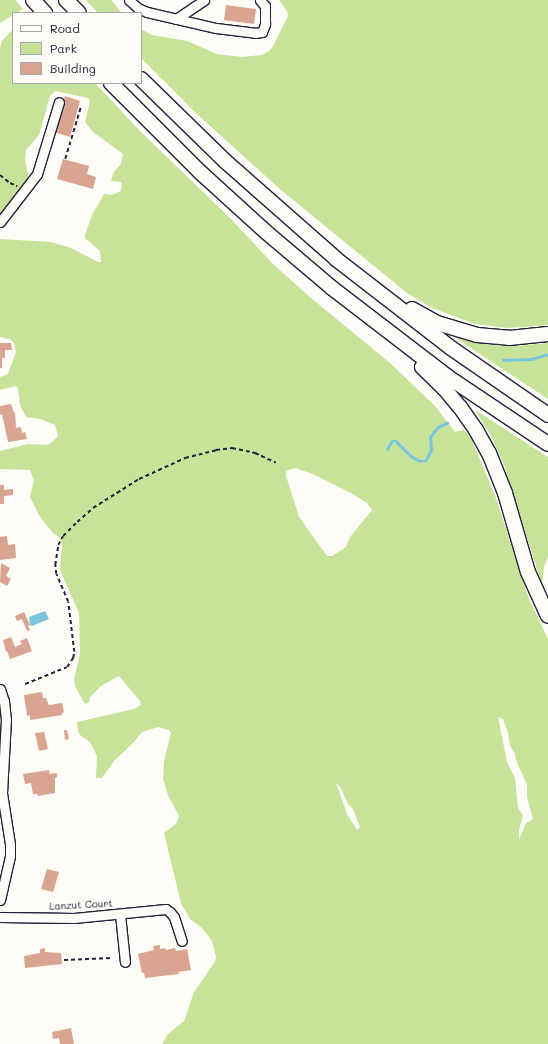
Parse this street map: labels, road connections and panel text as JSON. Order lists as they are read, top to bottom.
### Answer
{
  "streets": {
    "street": ["Lanzut Court"]
  },
  "legend": ["Road", "Park", "Building"]
}
